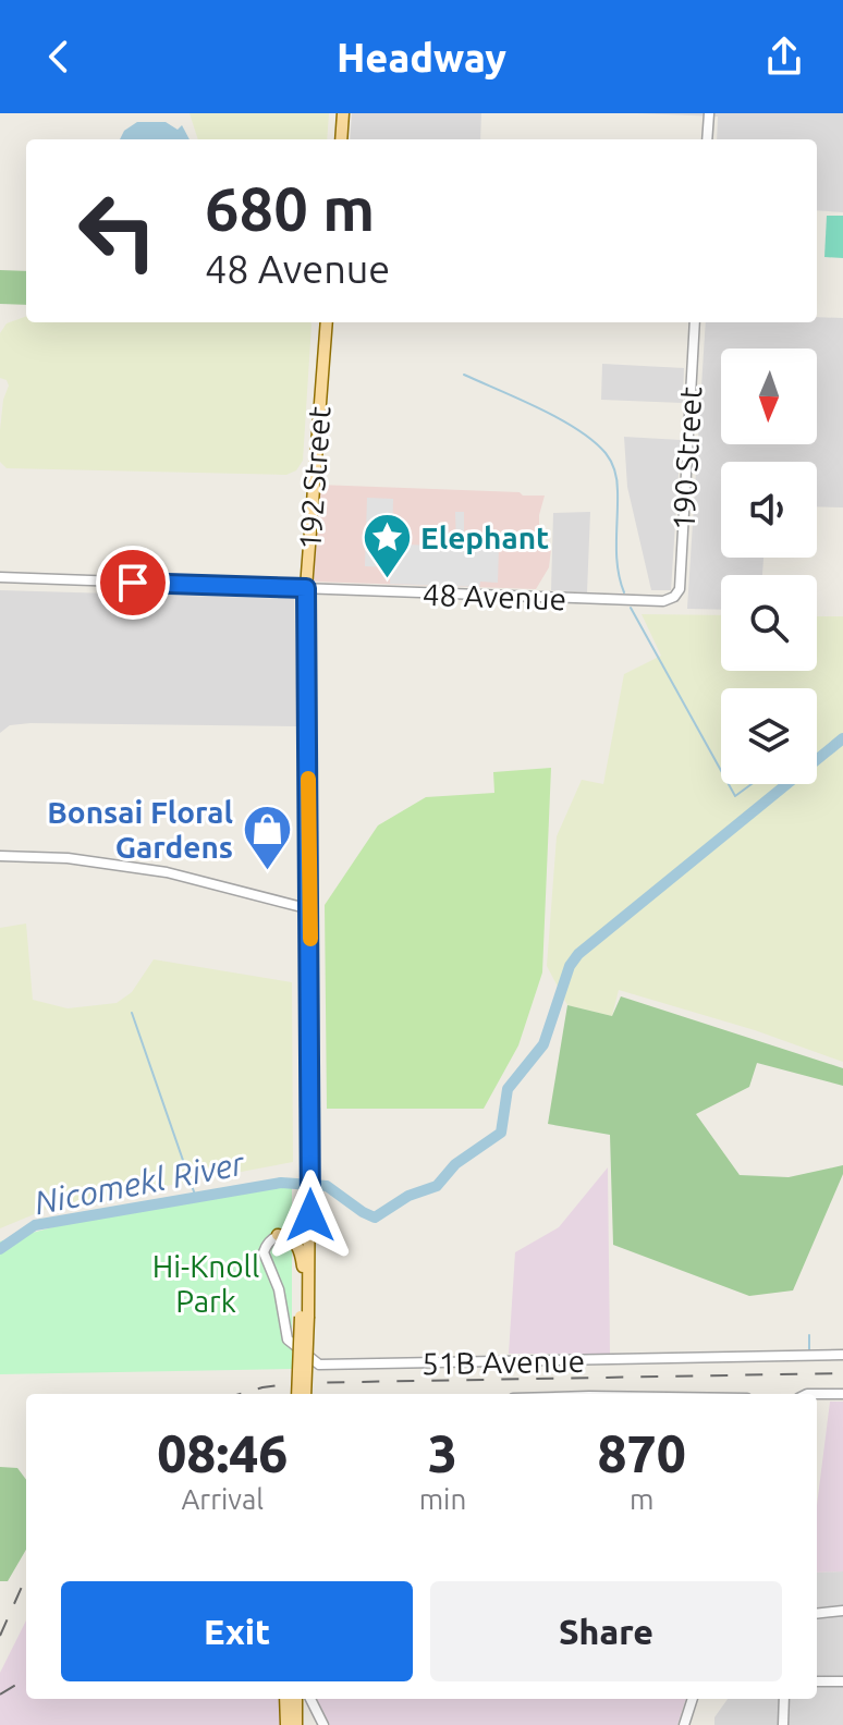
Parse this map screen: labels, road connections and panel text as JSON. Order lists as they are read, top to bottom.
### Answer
{
  "streets": {
    "main road": ["192 Street"],
    "street": ["190 Street", "48 Avenue", "51B Avenue"]
  },
  "crossings": [
    ["190 Street", "48 Avenue"],
    ["192 Street", "48 Avenue"]
  ],
  "water": ["Nicomekl River"],
  "parks": ["Hi-Knoll Park"],
  "places": {
    "place": ["Elephant"],
    "shop": ["Bonsai Floral Gardens"]
  },
  "north": "bottom",
  "page": {
    "header": "Headway",
    "turn": ["680 m", "48 Avenue"],
    "eta": [
      "08:46",
      "Arrival",
      "3",
      "min",
      "870",
      "m"
    ],
    "buttons": ["Exit", "Share"]
  }
}
